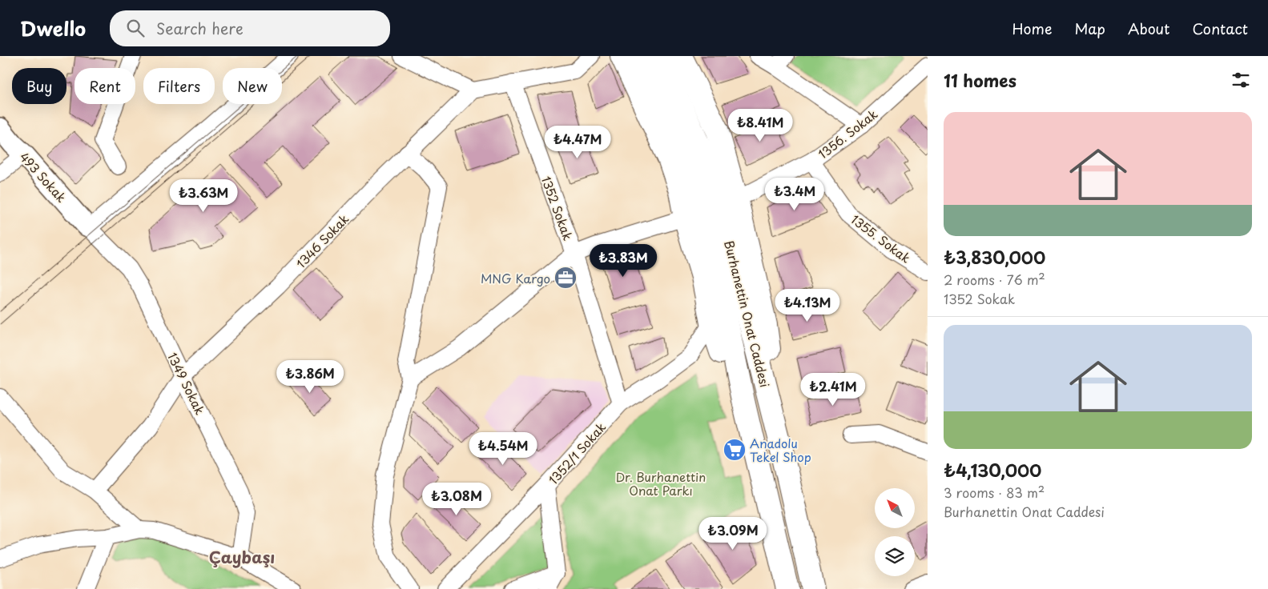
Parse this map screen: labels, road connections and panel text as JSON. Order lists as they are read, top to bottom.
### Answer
{
  "streets": {
    "main road": ["Burhanettin Onat Caddesi"],
    "street": [
      "1356. Sokak",
      "493 Sokak",
      "1352 Sokak",
      "1355. Sokak",
      "1346 Sokak",
      "1349 Sokak",
      "1352/1 Sokak"
    ]
  },
  "crossings": [
    ["1356. Sokak", "1355. Sokak"],
    ["1356. Sokak", "Burhanettin Onat Caddesi"],
    ["493 Sokak", "1349 Sokak"],
    ["1352 Sokak", "1352/1 Sokak"],
    ["1346 Sokak", "1349 Sokak"],
    ["Burhanettin Onat Caddesi", "1352/1 Sokak"]
  ],
  "districts": ["Çaybaşı"],
  "parks": ["Dr. Burhanettin Onat Parkı"],
  "places": {
    "office": ["MNG Kargo"],
    "supermarket": ["Anadolu Tekel Shop"]
  },
  "north": "top left",
  "page": {
    "header": "Dwello",
    "search": "Search here",
    "nav": [
      "Home",
      "Map",
      "About",
      "Contact"
    ],
    "heading": "11 homes",
    "chip": [
      "Buy",
      "Rent",
      "Filters",
      "New"
    ],
    "list": [
      {
        "name": "₺3,830,000",
        "note": "2 rooms · 76 m² · 1352 Sokak"
      },
      {
        "name": "₺4,130,000",
        "note": "3 rooms · 83 m² · Burhanettin Onat Caddesi"
      }
    ],
    "price": [
      "₺8.41M",
      "₺4.47M",
      "₺3.4M",
      "₺3.63M",
      "₺3.83M",
      "₺4.13M",
      "₺3.86M",
      "₺2.41M",
      "₺4.54M",
      "₺3.08M",
      "₺3.09M"
    ]
  }
}
